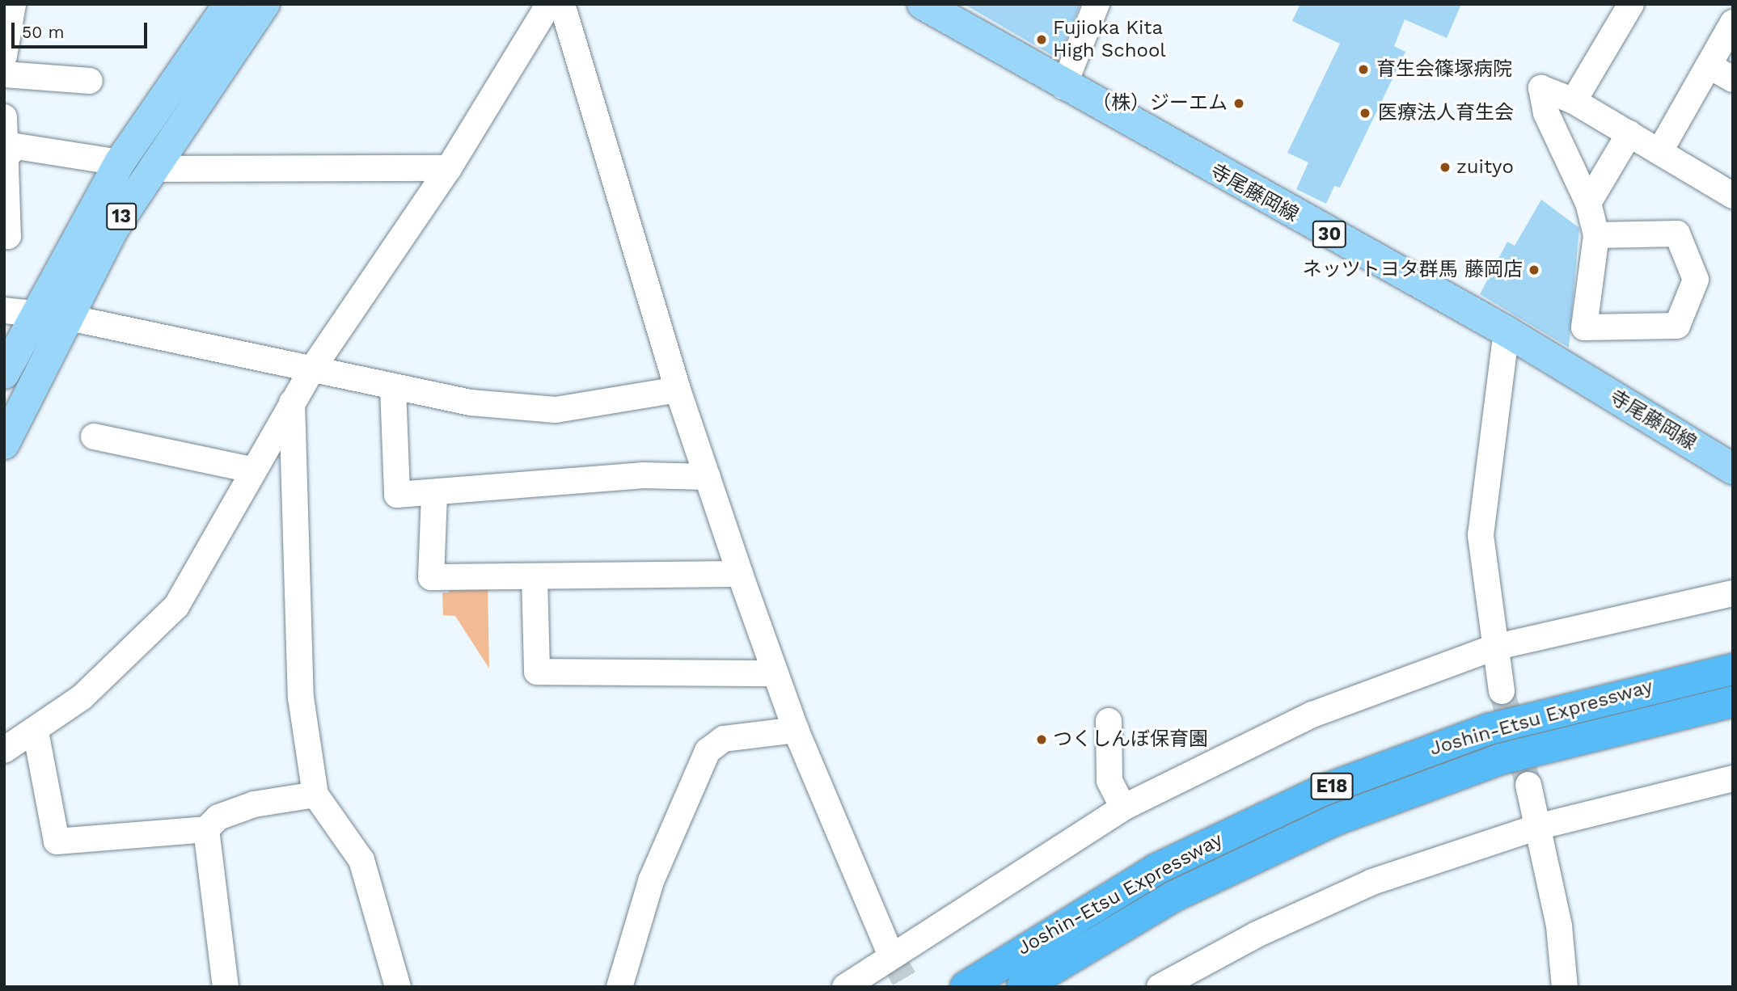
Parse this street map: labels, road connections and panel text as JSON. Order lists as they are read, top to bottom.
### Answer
{
  "streets": {
    "highway": ["Joshin-Etsu Expressway", "E18"],
    "main road": ["寺尾藤岡線", "13", "30"]
  },
  "places": [
    "Fujioka Kita High School",
    "育生会篠塚病院",
    "（株）ジーエム",
    "医療法人育生会",
    "zuityo",
    "ネッツトヨタ群馬 藤岡店",
    "つくしんぼ保育園"
  ],
  "scale_bar": "50 m"
}
